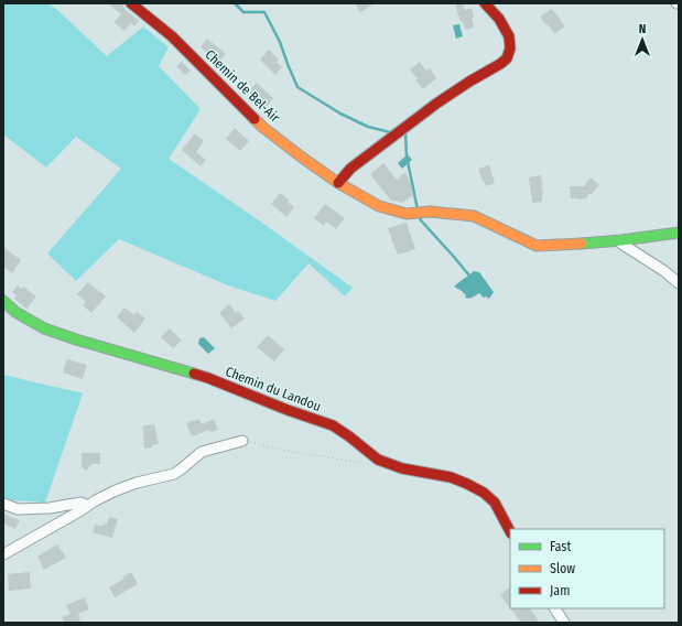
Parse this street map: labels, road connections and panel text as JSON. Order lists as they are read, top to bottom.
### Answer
{
  "streets": {
    "street": ["Chemin de Bel-Air", "Chemin du Landou"]
  },
  "legend": ["Fast", "Slow", "Jam"],
  "north": "top"
}
